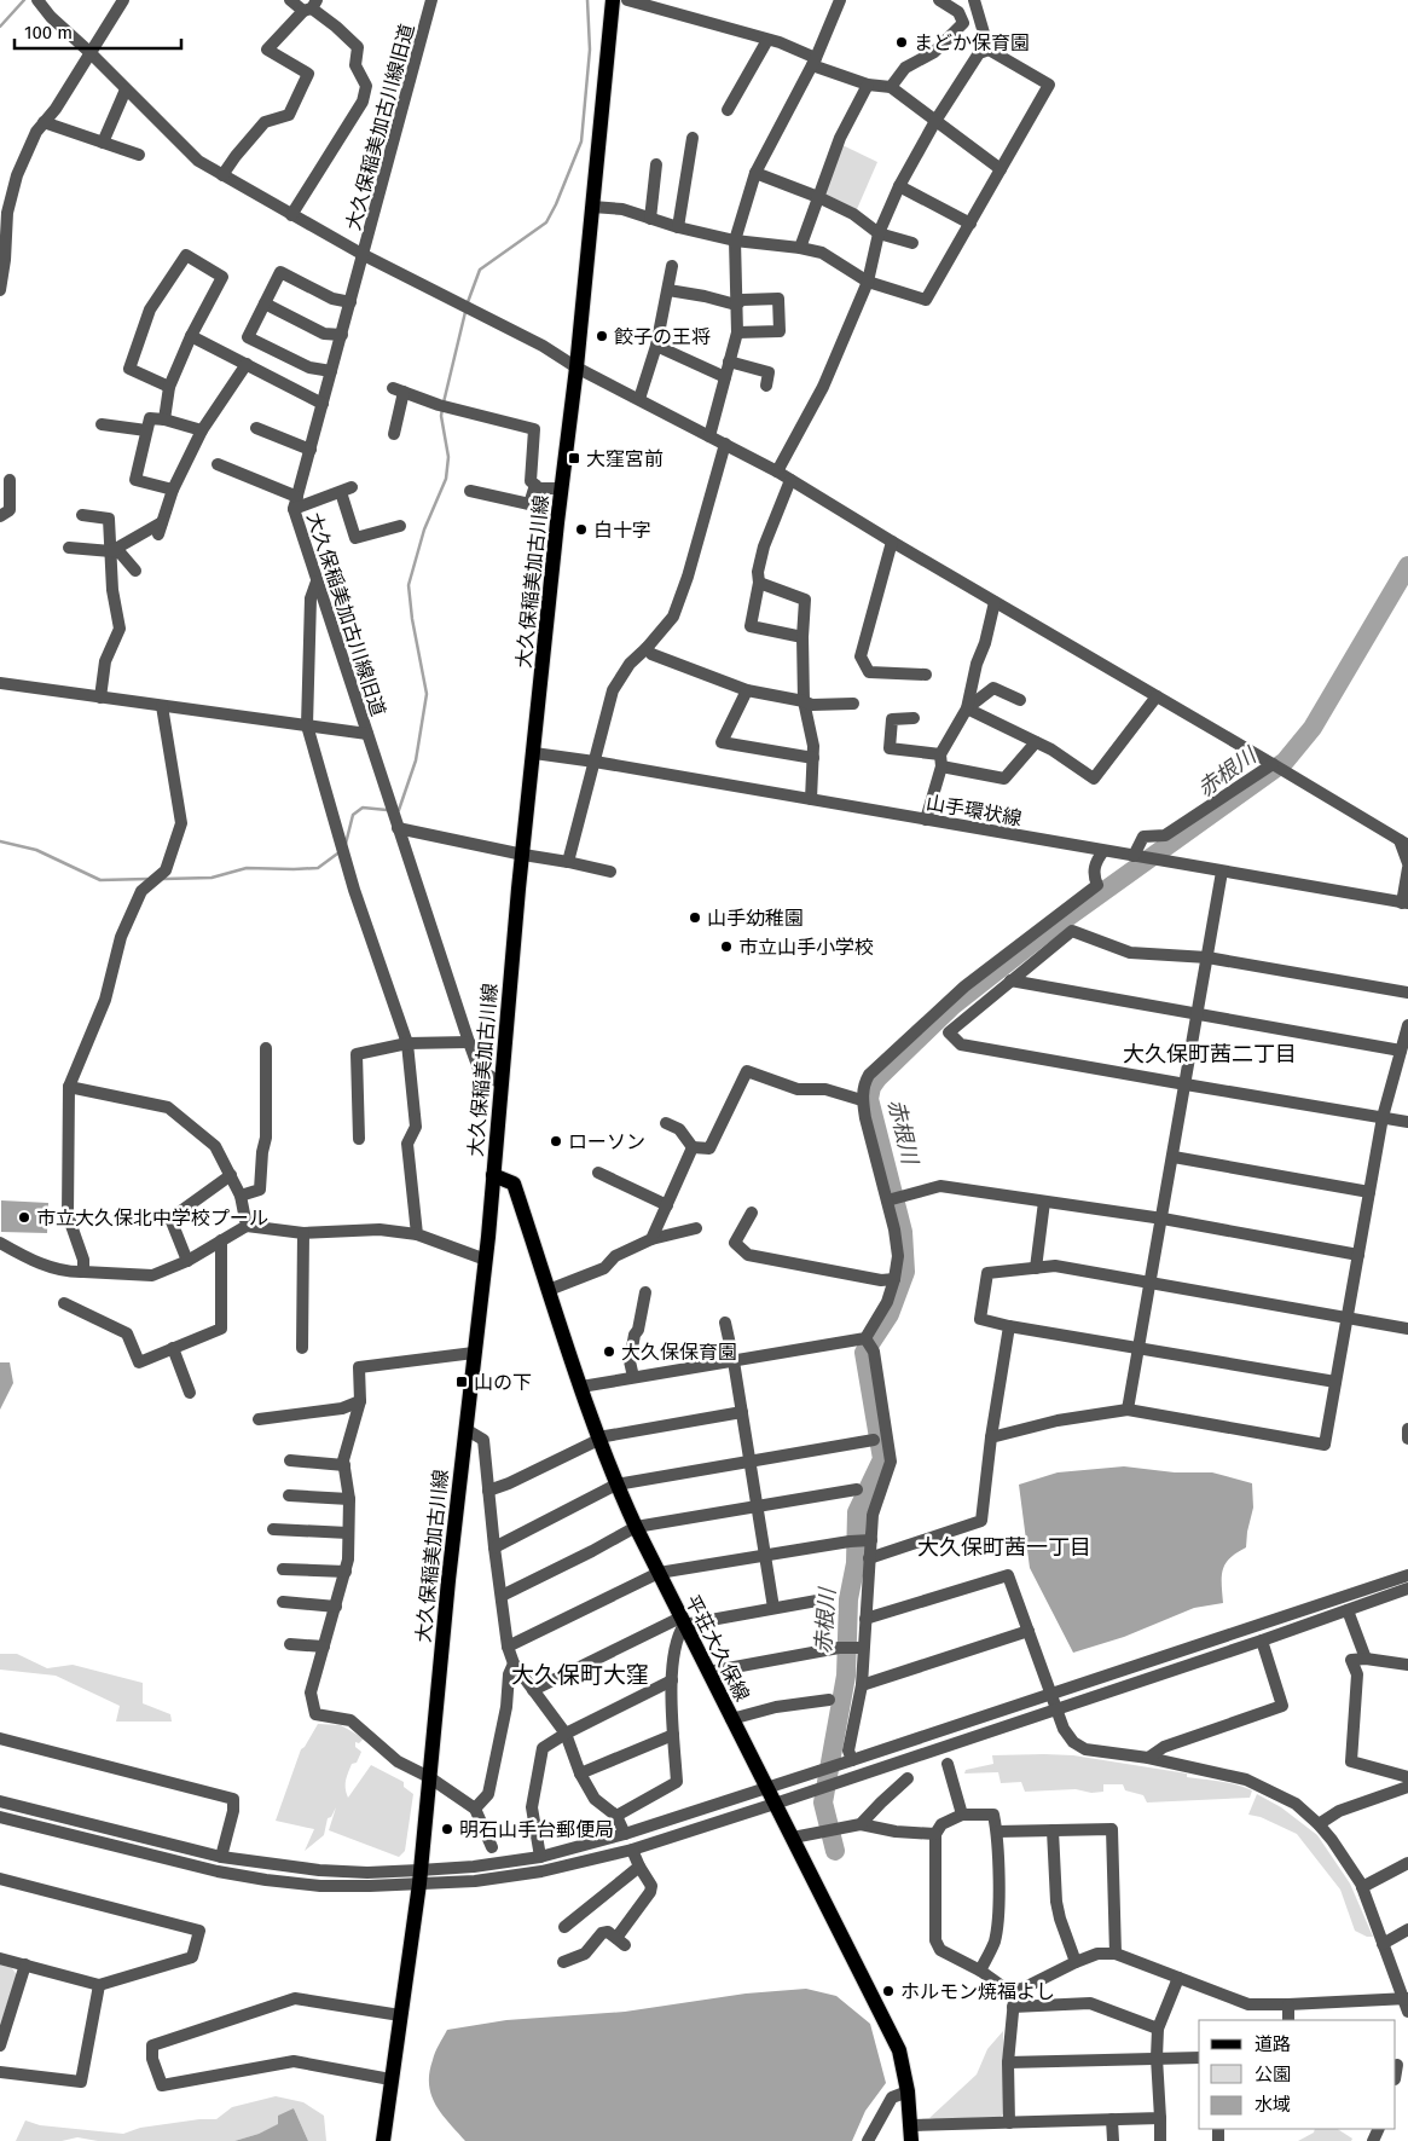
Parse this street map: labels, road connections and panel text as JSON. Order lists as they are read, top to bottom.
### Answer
{
  "streets": {
    "main road": ["大久保稲美加古川線", "平荘大久保線"],
    "street": ["大久保稲美加古川線旧道", "山手環状線"]
  },
  "crossings": [
    ["大久保稲美加古川線旧道", "大久保稲美加古川線"],
    ["大久保稲美加古川線", "山手環状線"],
    ["大久保稲美加古川線", "平荘大久保線"]
  ],
  "districts": ["大久保町茜二丁目", "大久保町茜一丁目", "大久保町大窪"],
  "water": ["赤根川"],
  "places": {
    "other": [
      "まどか保育園",
      "餃子の王将",
      "白十字",
      "山手幼稚園",
      "市立山手小学校",
      "ローソン",
      "市立大久保北中学校プール",
      "大久保保育園",
      "明石山手台郵便局",
      "ホルモン焼福よし"
    ],
    "transit": ["大窪宮前", "山の下"]
  },
  "legend": ["道路", "公園", "水域"],
  "scale_bar": "100 m"
}
